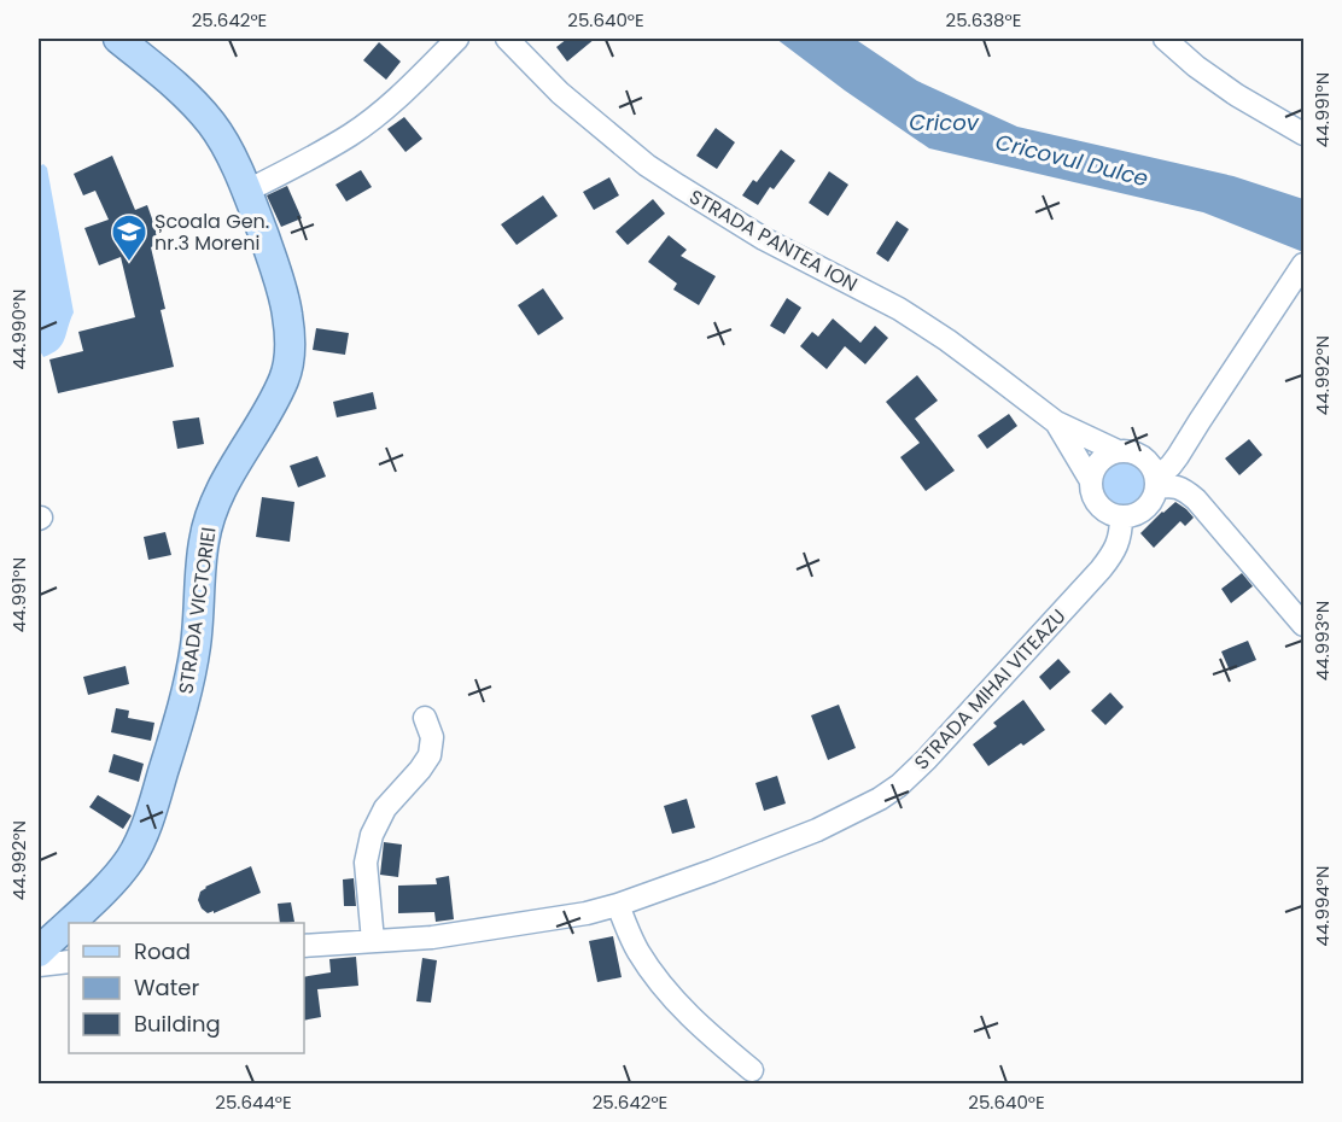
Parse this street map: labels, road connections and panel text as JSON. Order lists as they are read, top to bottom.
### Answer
{
  "streets": {
    "main road": ["STRADA VICTORIEI"],
    "street": ["STRADA PANTEA ION", "STRADA MIHAI VITEAZU"]
  },
  "crossings": [
    ["STRADA PANTEA ION", "STRADA MIHAI VITEAZU"]
  ],
  "water": ["Cricov", "Cricovul Dulce"],
  "places": {
    "school or university": ["Școala Gen. nr.3 Moreni"]
  },
  "legend": ["Road", "Water", "Building"],
  "coordinates": [
    "25.642°E",
    "25.640°E",
    "25.638°E",
    "44.991°N",
    "44.990°N",
    "44.992°N",
    "44.993°N",
    "44.994°N",
    "25.644°E"
  ]
}
